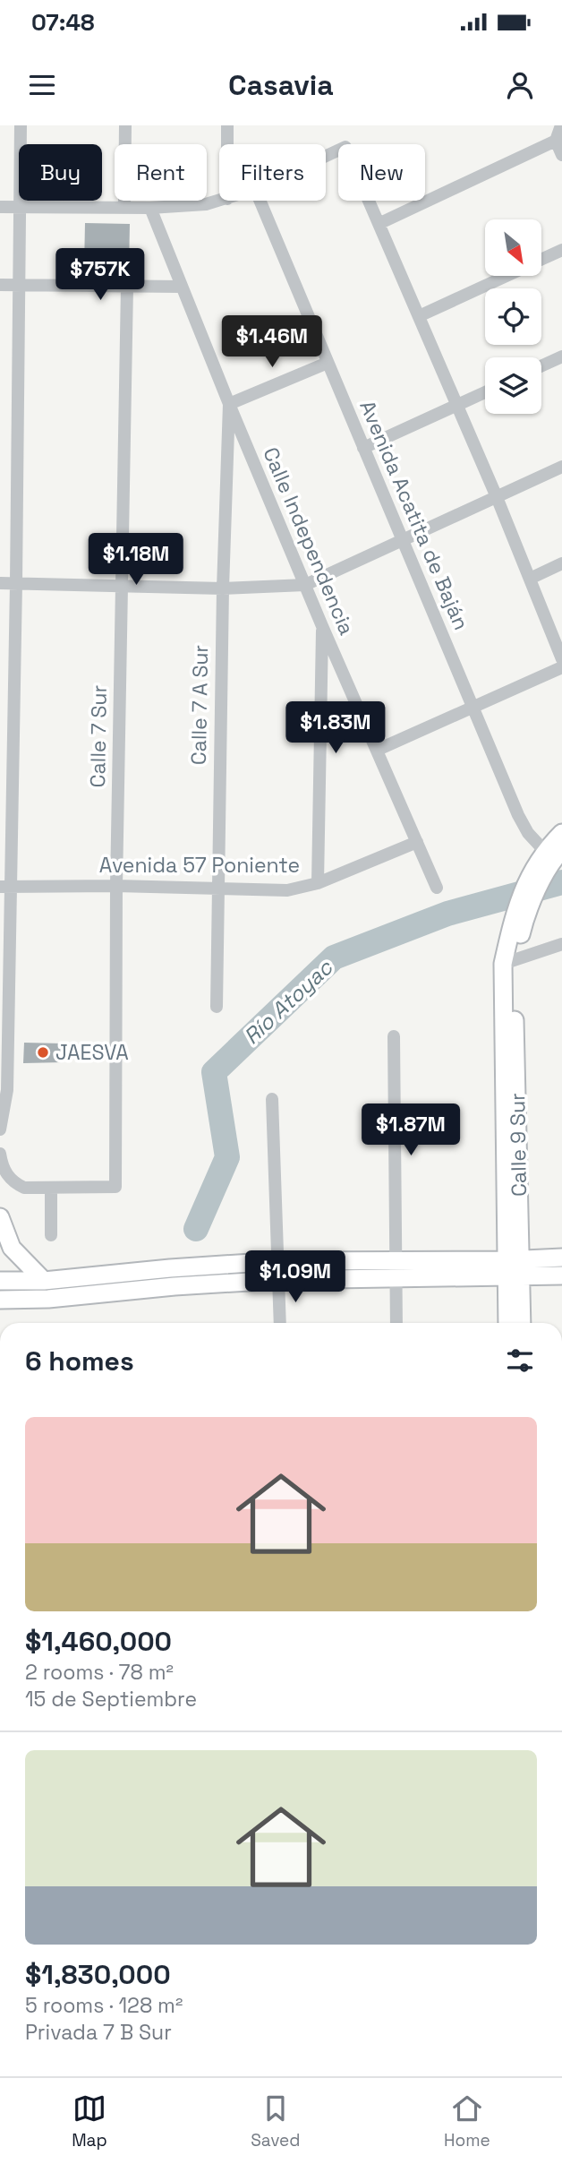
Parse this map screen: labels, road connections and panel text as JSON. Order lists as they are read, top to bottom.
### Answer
{
  "streets": {
    "main road": ["Calle 9 Sur"],
    "street": [
      "Avenida Acatita de Baján",
      "Calle Independencia",
      "Calle 7 A Sur",
      "Calle 7 Sur",
      "Avenida 57 Poniente"
    ]
  },
  "crossings": [
    ["Avenida Acatita de Baján", "Calle 9 Sur"],
    ["Calle Independencia", "Calle 7 A Sur"],
    ["Calle Independencia", "Avenida 57 Poniente"],
    ["Calle 7 A Sur", "Avenida 57 Poniente"],
    ["Calle 7 Sur", "Avenida 57 Poniente"]
  ],
  "water": ["Río Atoyac"],
  "places": ["JAESVA"],
  "north": "bottom right",
  "page": {
    "status": "07:48",
    "header": "Casavia",
    "chip": [
      "Buy",
      "Rent",
      "Filters",
      "New"
    ],
    "price": [
      "$757K",
      "$1.46M",
      "$1.18M",
      "$1.83M",
      "$1.87M",
      "$1.09M"
    ],
    "heading": "6 homes",
    "list": [
      {
        "name": "$1,460,000",
        "note": "2 rooms · 78 m² · 15 de Septiembre"
      },
      {
        "name": "$1,830,000",
        "note": "5 rooms · 128 m² · Privada 7 B Sur"
      }
    ],
    "tabs": ["Map", "Saved", "Home"]
  }
}
